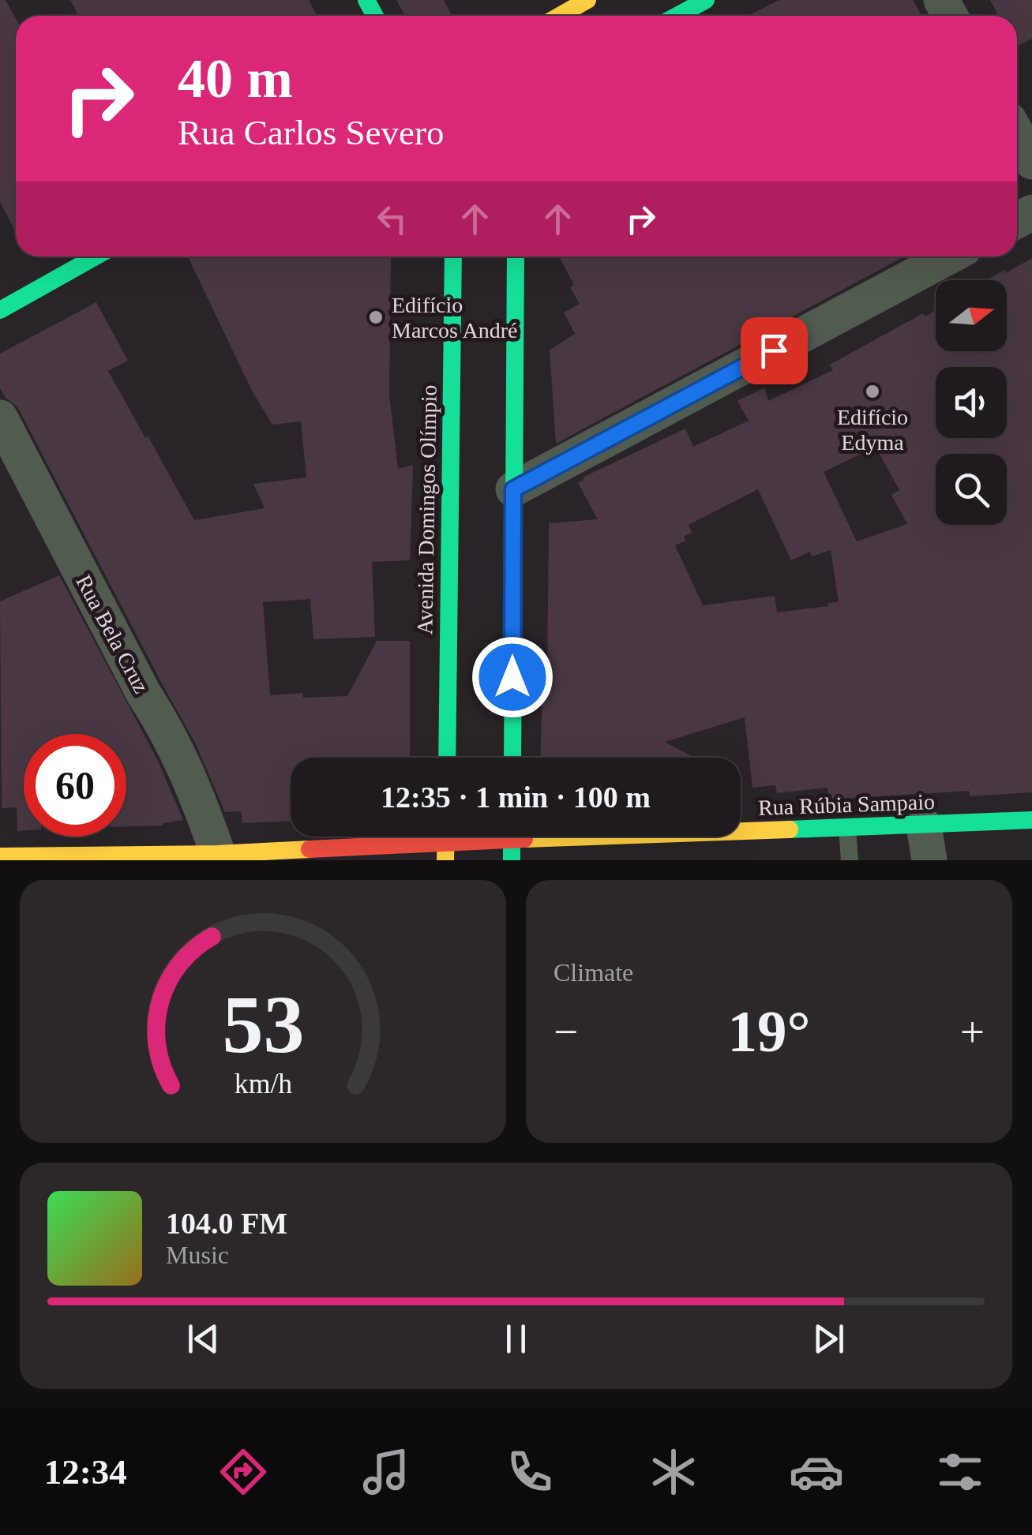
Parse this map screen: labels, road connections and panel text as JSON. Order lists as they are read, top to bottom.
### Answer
{
  "streets": {
    "main road": ["Avenida Domingos Olímpio", "Rua Rúbia Sampaio"],
    "street": ["Rua Bela Cruz"]
  },
  "crossings": [
    ["Rua Bela Cruz", "Rua Rúbia Sampaio"]
  ],
  "places": ["Edifício Marcos André", "Edifício Edyma"],
  "north": "right",
  "page": {
    "turn": ["40 m", "Rua Carlos Severo"],
    "limit": "60",
    "trip": "12:35 · 1 min · 100 m",
    "tile": "Climate",
    "heat": ["−", "19°", "+"],
    "song": ["104.0 FM", "Music"],
    "tabs": "12:34",
    "gauge": ["53", "km/h"]
  }
}
